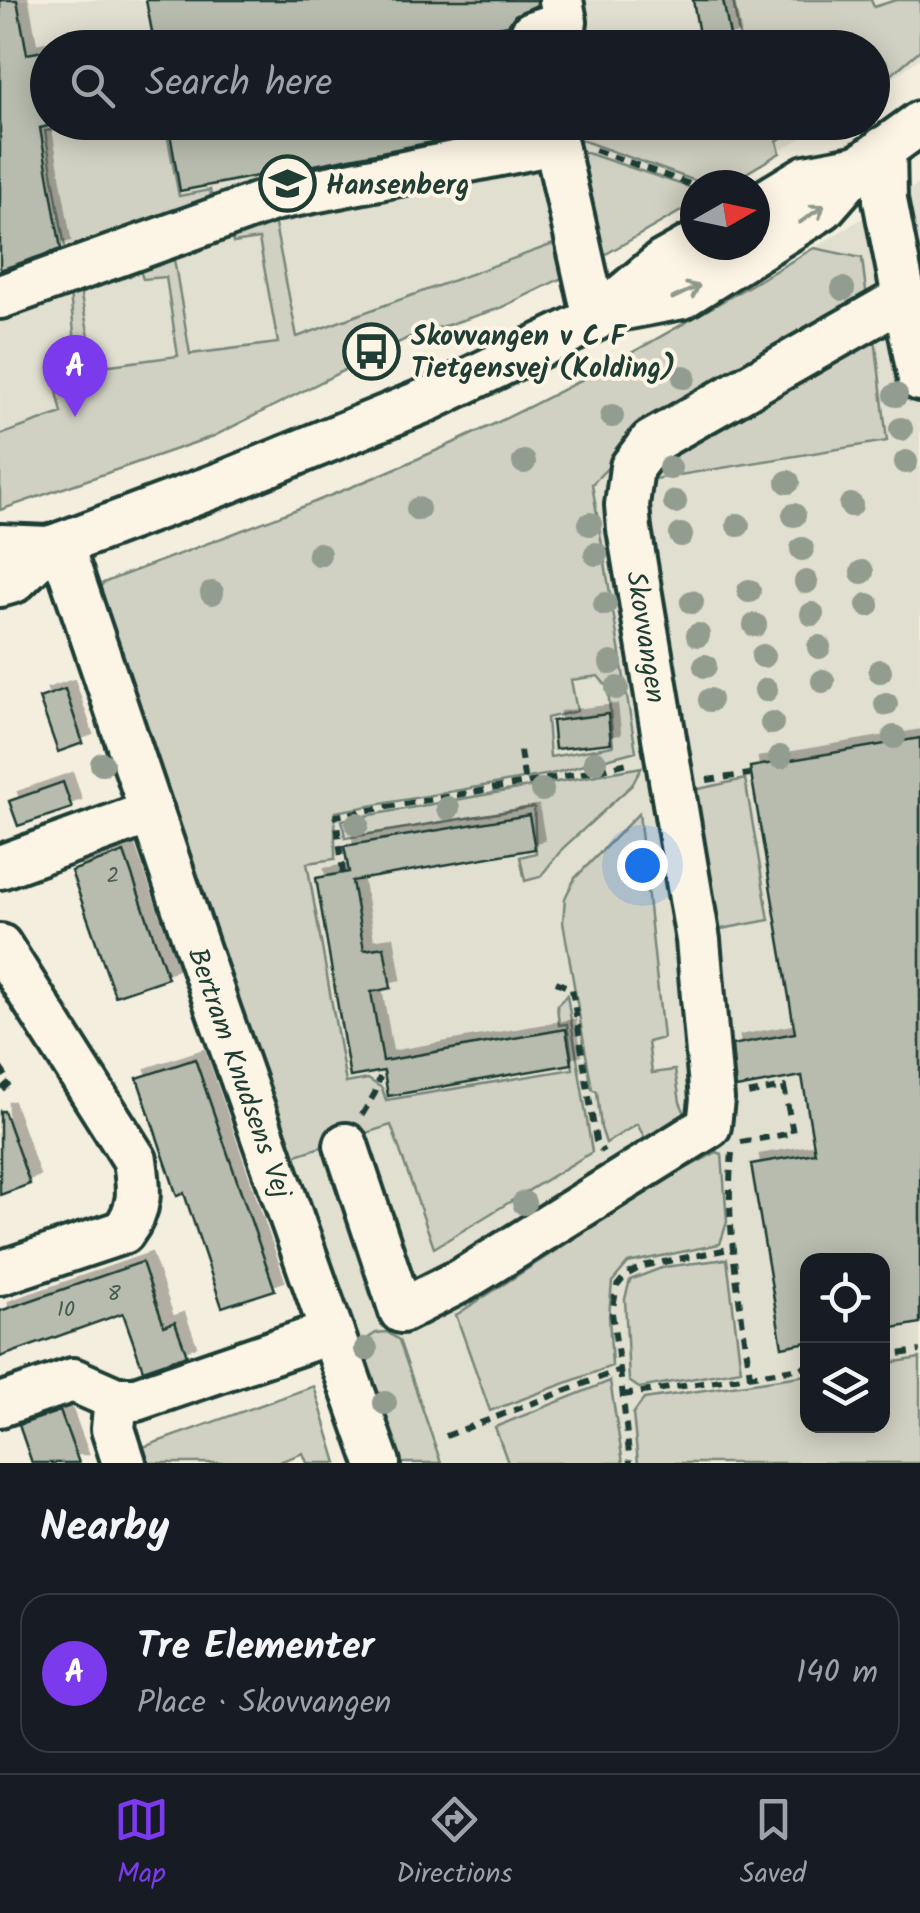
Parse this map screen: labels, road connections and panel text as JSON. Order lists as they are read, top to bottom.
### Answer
{
  "streets": {
    "street": ["Skovvangen", "Bertram Knudsens Vej"]
  },
  "places": {
    "school or university": ["Hansenberg"],
    "bus stop": ["Skovvangen v C F Tietgensvej (Kolding)"]
  },
  "house_numbers": ["2", "8", "10"],
  "north": "right",
  "page": {
    "search": "Search here",
    "pins": "A",
    "heading": "Nearby",
    "list": [
      {
        "mark": "A",
        "name": "Tre Elementer",
        "note": "Place · Skovvangen",
        "value": "140 m"
      }
    ],
    "nav": ["Map", "Directions", "Saved"]
  }
}
